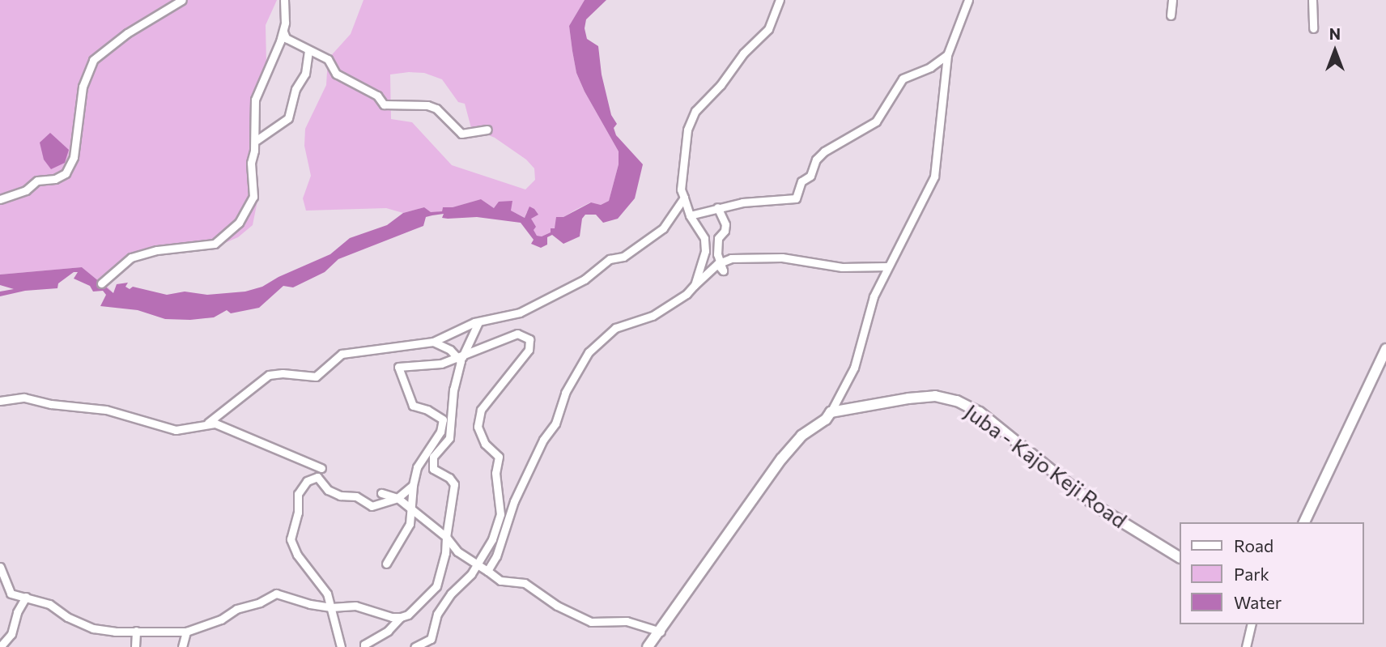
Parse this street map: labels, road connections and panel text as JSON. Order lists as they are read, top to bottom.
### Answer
{
  "streets": {
    "main road": ["Juba - Kajo Keji Road"]
  },
  "legend": ["Road", "Park", "Water"],
  "north": "top"
}
